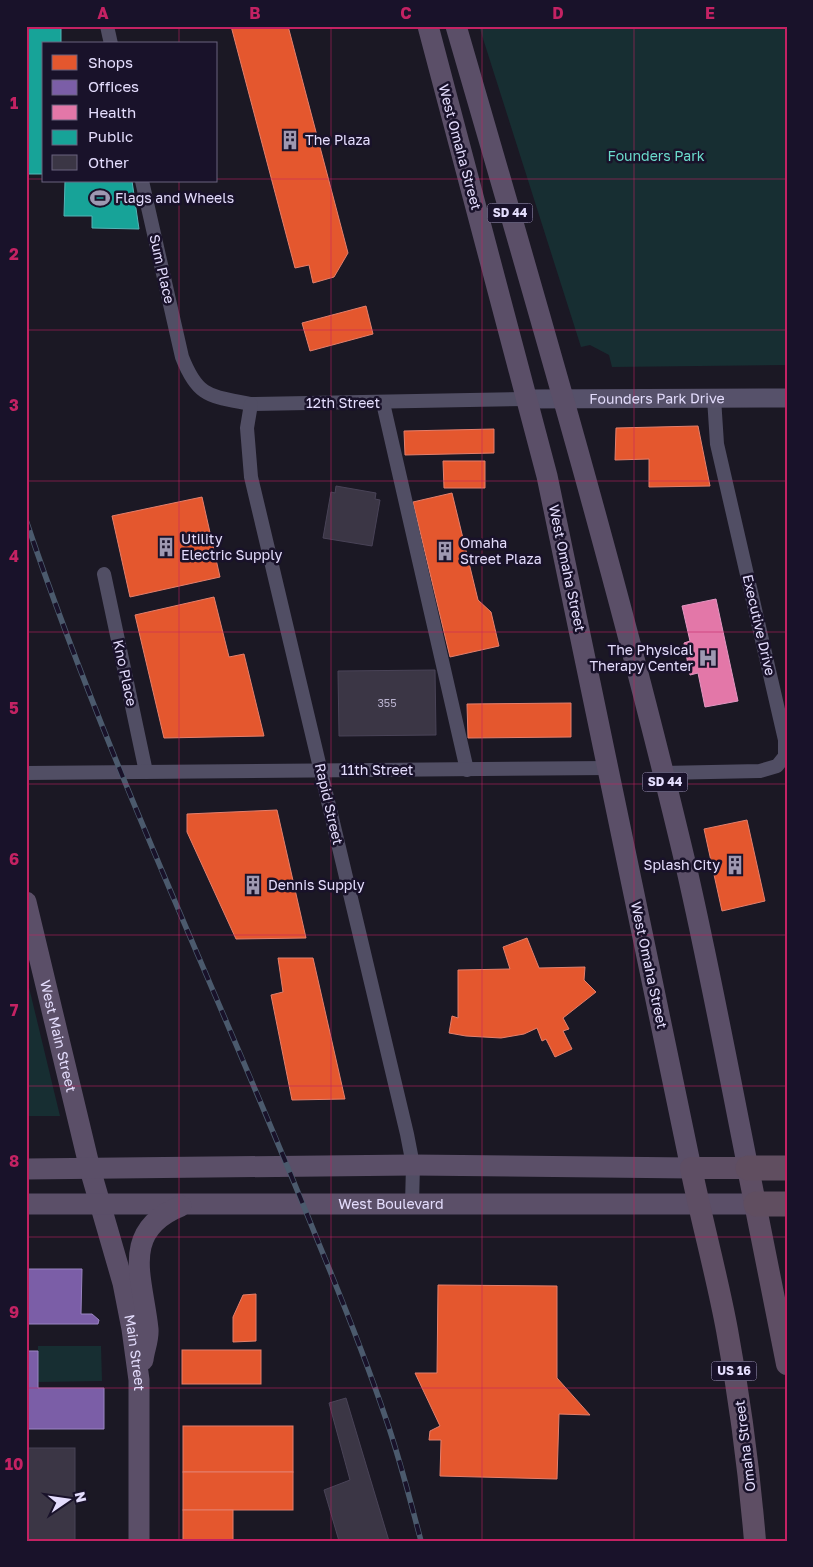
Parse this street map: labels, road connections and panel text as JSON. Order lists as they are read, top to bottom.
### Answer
{
  "streets": {
    "highway": [
      "West Omaha Street",
      "SD 44",
      "US 16",
      "Omaha Street"
    ],
    "main road": [
      "Founders Park Drive",
      "West Main Street",
      "West Boulevard",
      "Main Street"
    ],
    "street": [
      "Sum Place",
      "12th Street",
      "Executive Drive",
      "Kno Place",
      "11th Street",
      "Rapid Street"
    ]
  },
  "crossings": [
    ["West Omaha Street", "SD 44"],
    ["West Omaha Street", "Founders Park Drive"],
    ["West Omaha Street", "12th Street"],
    ["West Omaha Street", "Executive Drive"],
    ["West Omaha Street", "11th Street"],
    ["West Omaha Street", "West Boulevard"],
    ["West Omaha Street", "Omaha Street"],
    ["SD 44", "West Boulevard"],
    ["Sum Place", "12th Street"],
    ["Founders Park Drive", "12th Street"],
    ["Founders Park Drive", "Executive Drive"],
    ["12th Street", "Rapid Street"],
    ["Kno Place", "11th Street"],
    ["11th Street", "Rapid Street"],
    ["Rapid Street", "West Boulevard"],
    ["West Main Street", "Main Street"],
    ["West Boulevard", "Main Street"],
    ["West Boulevard", "Omaha Street"]
  ],
  "parks": ["Founders Park"],
  "places": {
    "building": [
      "The Plaza",
      "Utility Electric Supply",
      "Omaha Street Plaza",
      "Splash City",
      "Dennis Supply"
    ],
    "sports": ["Flags and Wheels"],
    "hospital": ["The Physical Therapy Center"]
  },
  "house_numbers": ["355"],
  "legend": [
    "Shops",
    "Offices",
    "Health",
    "Public",
    "Other"
  ],
  "north": "right",
  "grid": {
    "columns": [
      "A",
      "B",
      "C",
      "D",
      "E"
    ],
    "rows": [
      "1",
      "2",
      "3",
      "4",
      "5",
      "6",
      "7",
      "8",
      "9",
      "10"
    ]
  }
}
